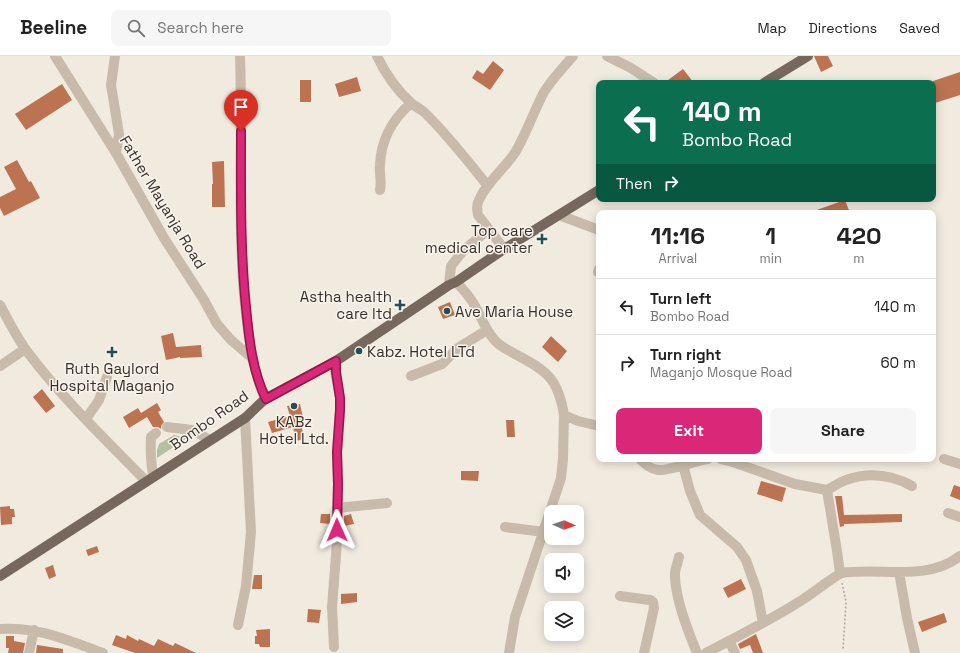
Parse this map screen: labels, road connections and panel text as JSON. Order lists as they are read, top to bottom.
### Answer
{
  "streets": {
    "main road": ["Bombo Road"],
    "street": ["Father Mayanja Road"]
  },
  "places": {
    "health": ["Top care medical center", "Astha health care ltd", "Ruth Gaylord Hospital Maganjo"],
    "other": ["Ave Maria House", "Kabz. Hotel LTd", "KABz Hotel Ltd."]
  },
  "north": "right",
  "page": {
    "header": "Beeline",
    "search": "Search here",
    "nav": ["Map", "Directions", "Saved"],
    "turn": ["140 m", "Bombo Road"],
    "then": "Then",
    "eta": [
      "11:16",
      "Arrival",
      "1",
      "min",
      "420",
      "m"
    ],
    "list": [
      {
        "name": "Turn left",
        "note": "Bombo Road",
        "value": "140 m"
      },
      {
        "name": "Turn right",
        "note": "Maganjo Mosque Road",
        "value": "60 m"
      }
    ],
    "buttons": ["Exit", "Share"]
  }
}
